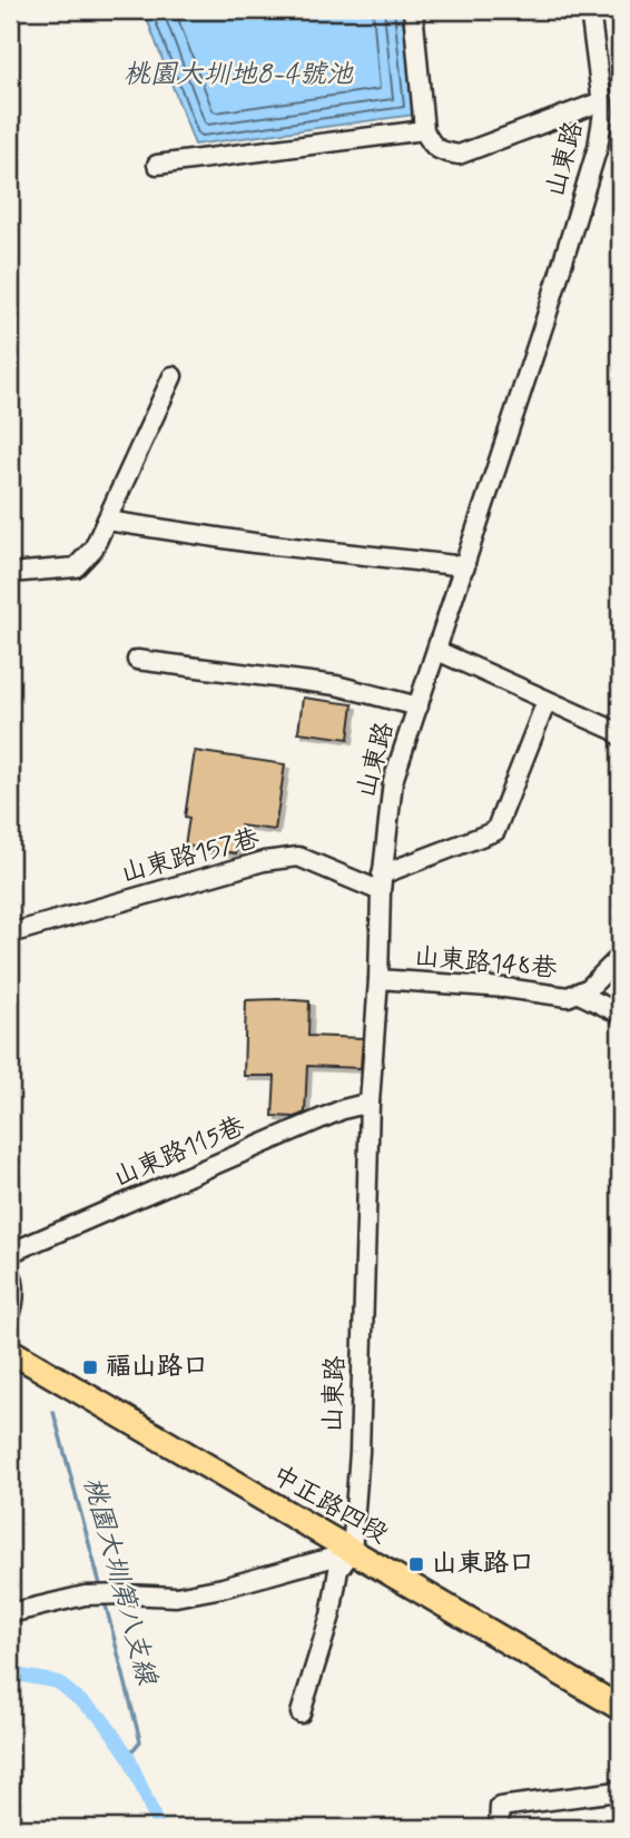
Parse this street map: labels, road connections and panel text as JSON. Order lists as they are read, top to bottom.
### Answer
{
  "streets": {
    "main road": ["中正路四段"],
    "street": [
      "山東路",
      "山東路157巷",
      "山東路148巷",
      "山東路115巷"
    ]
  },
  "crossings": [
    ["山東路", "山東路157巷"],
    ["山東路", "山東路148巷"],
    ["山東路", "山東路115巷"],
    ["山東路", "中正路四段"]
  ],
  "water": ["桃園大圳地8-4號池", "桃園大圳第八支線"],
  "places": {
    "transit": ["福山路口", "山東路口"]
  }
}
